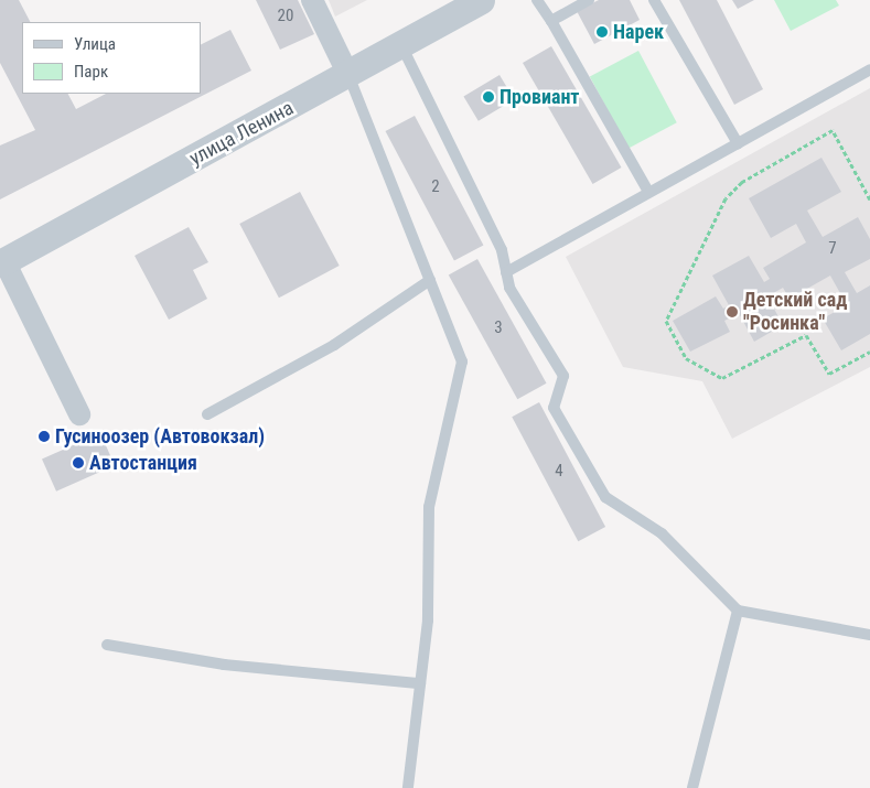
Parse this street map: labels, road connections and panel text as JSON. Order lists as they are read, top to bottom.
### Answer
{
  "streets": {
    "street": ["улица Ленина"]
  },
  "places": [
    "Нарек",
    "Провиант",
    "Детский сад \"Росинка\"",
    "Гусиноозер (Автовокзал)",
    "Автостанция"
  ],
  "house_numbers": [
    "20",
    "2",
    "7",
    "3",
    "4"
  ],
  "legend": ["Улица", "Парк"]
}
